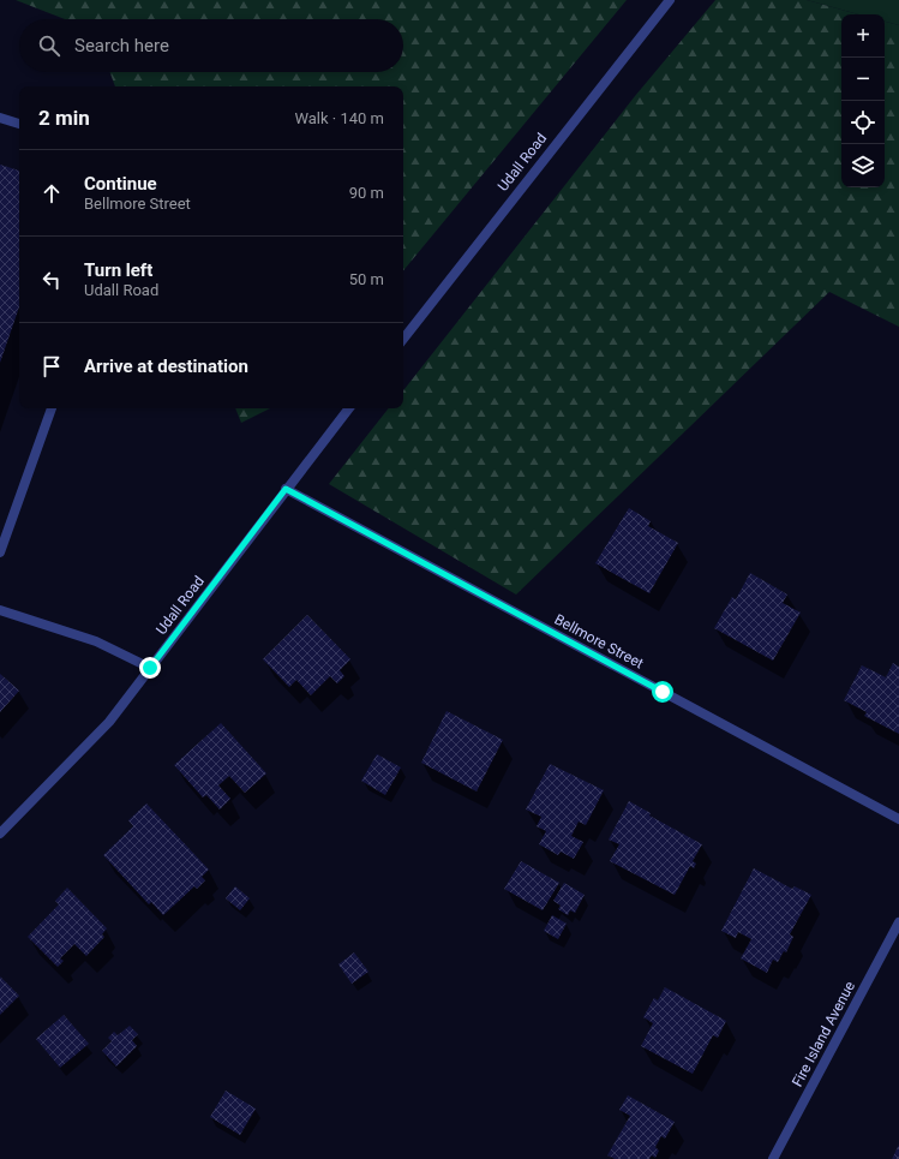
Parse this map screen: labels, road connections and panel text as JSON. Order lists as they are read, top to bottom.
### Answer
{
  "streets": {
    "street": ["Udall Road", "Bellmore Street", "Fire Island Avenue"]
  },
  "crossings": [
    ["Udall Road", "Bellmore Street"]
  ],
  "page": {
    "map_buttons": ["+", "−"],
    "search": "Search here",
    "heading": ["2 min", "Walk · 140 m"],
    "list": [
      ["Continue", "Bellmore Street", "90 m"],
      ["Turn left", "Udall Road", "50 m"],
      "Arrive at destination"
    ]
  }
}
